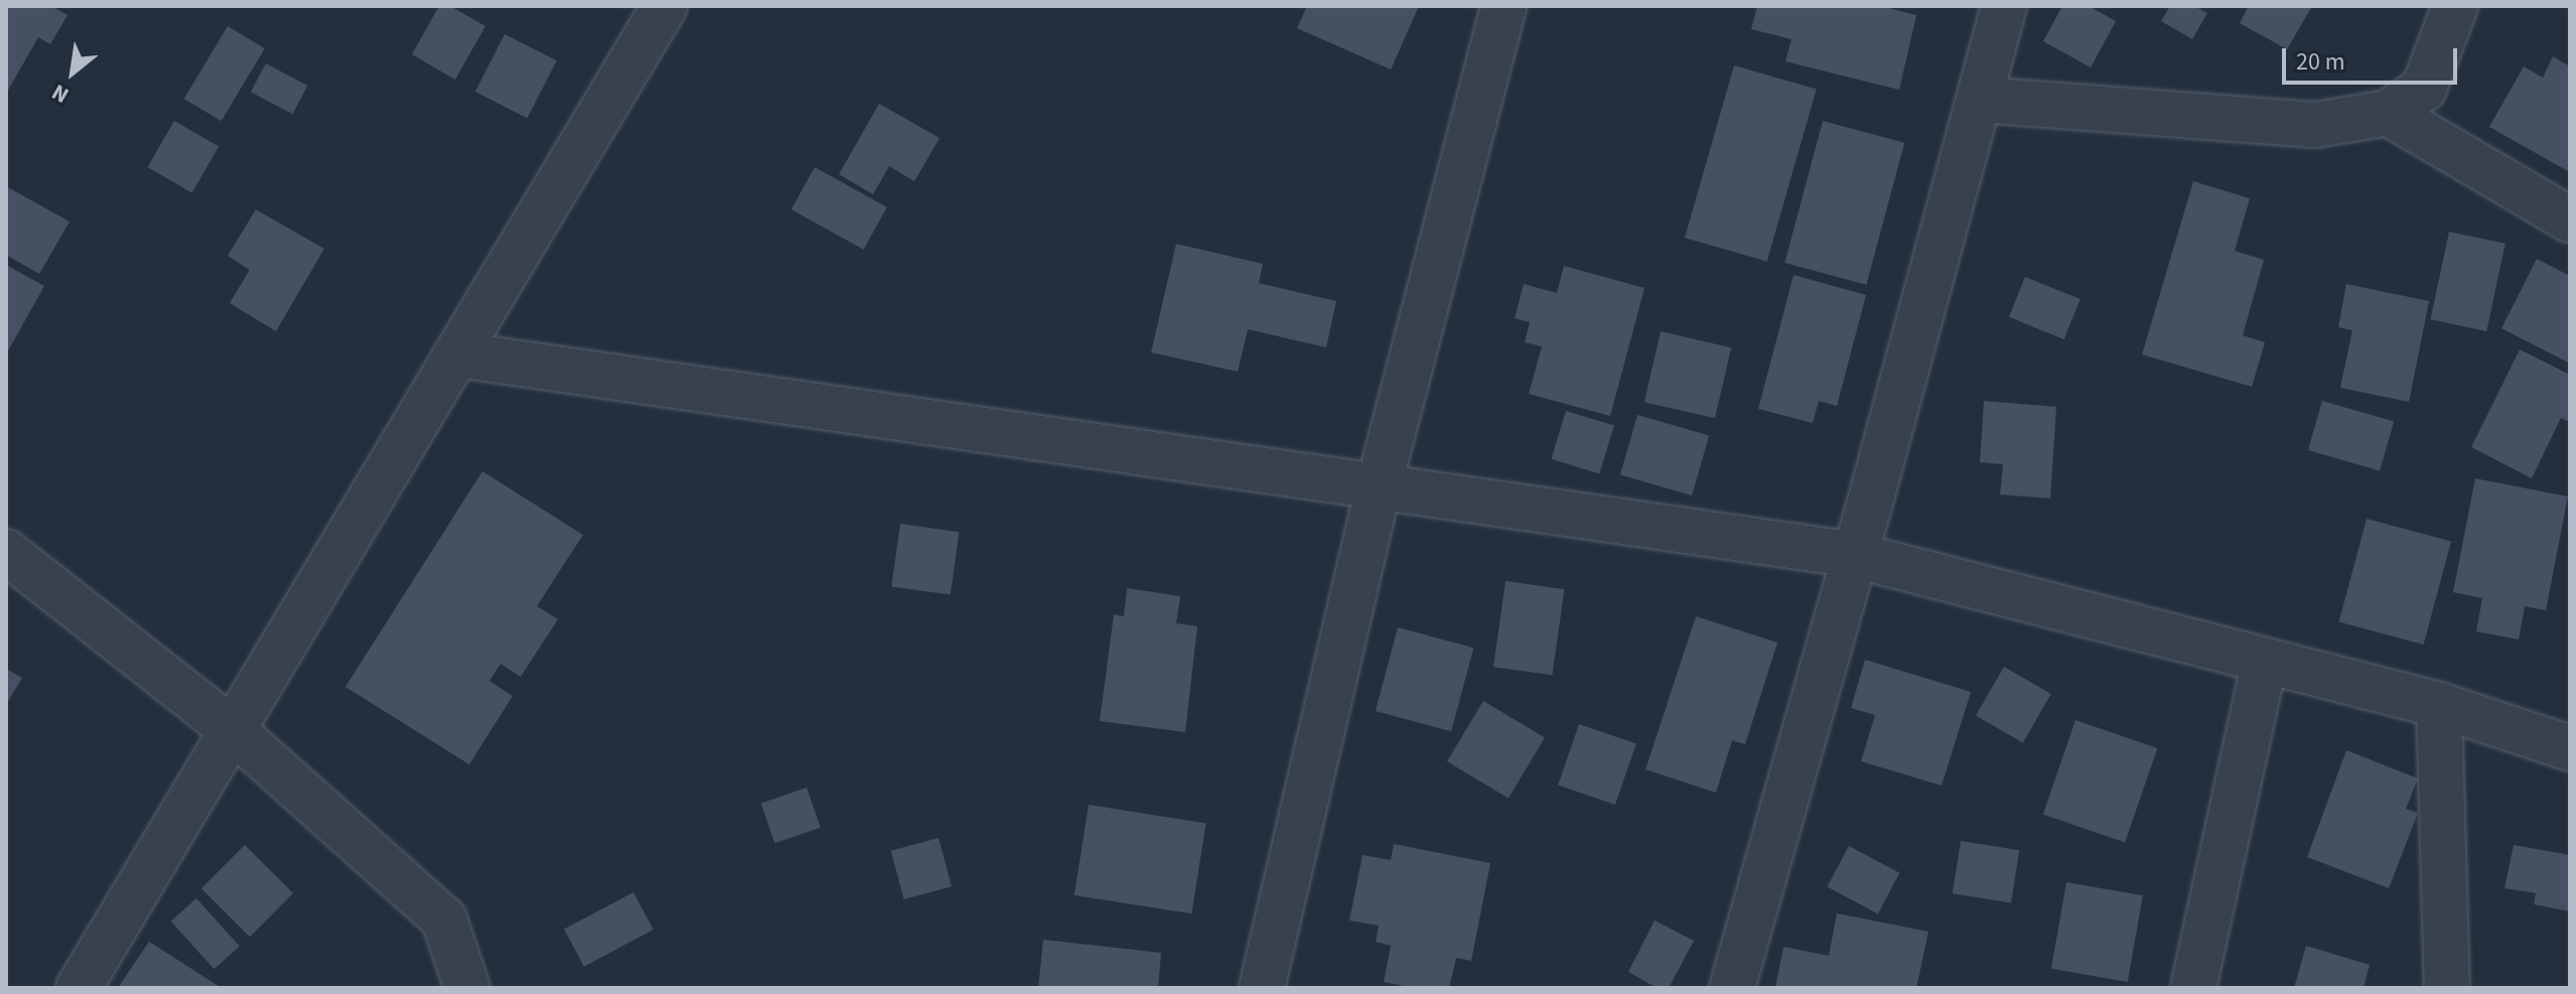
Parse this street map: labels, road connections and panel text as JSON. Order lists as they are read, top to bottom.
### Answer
{
  "scale_bar": "20 m",
  "north": "bottom left"
}
